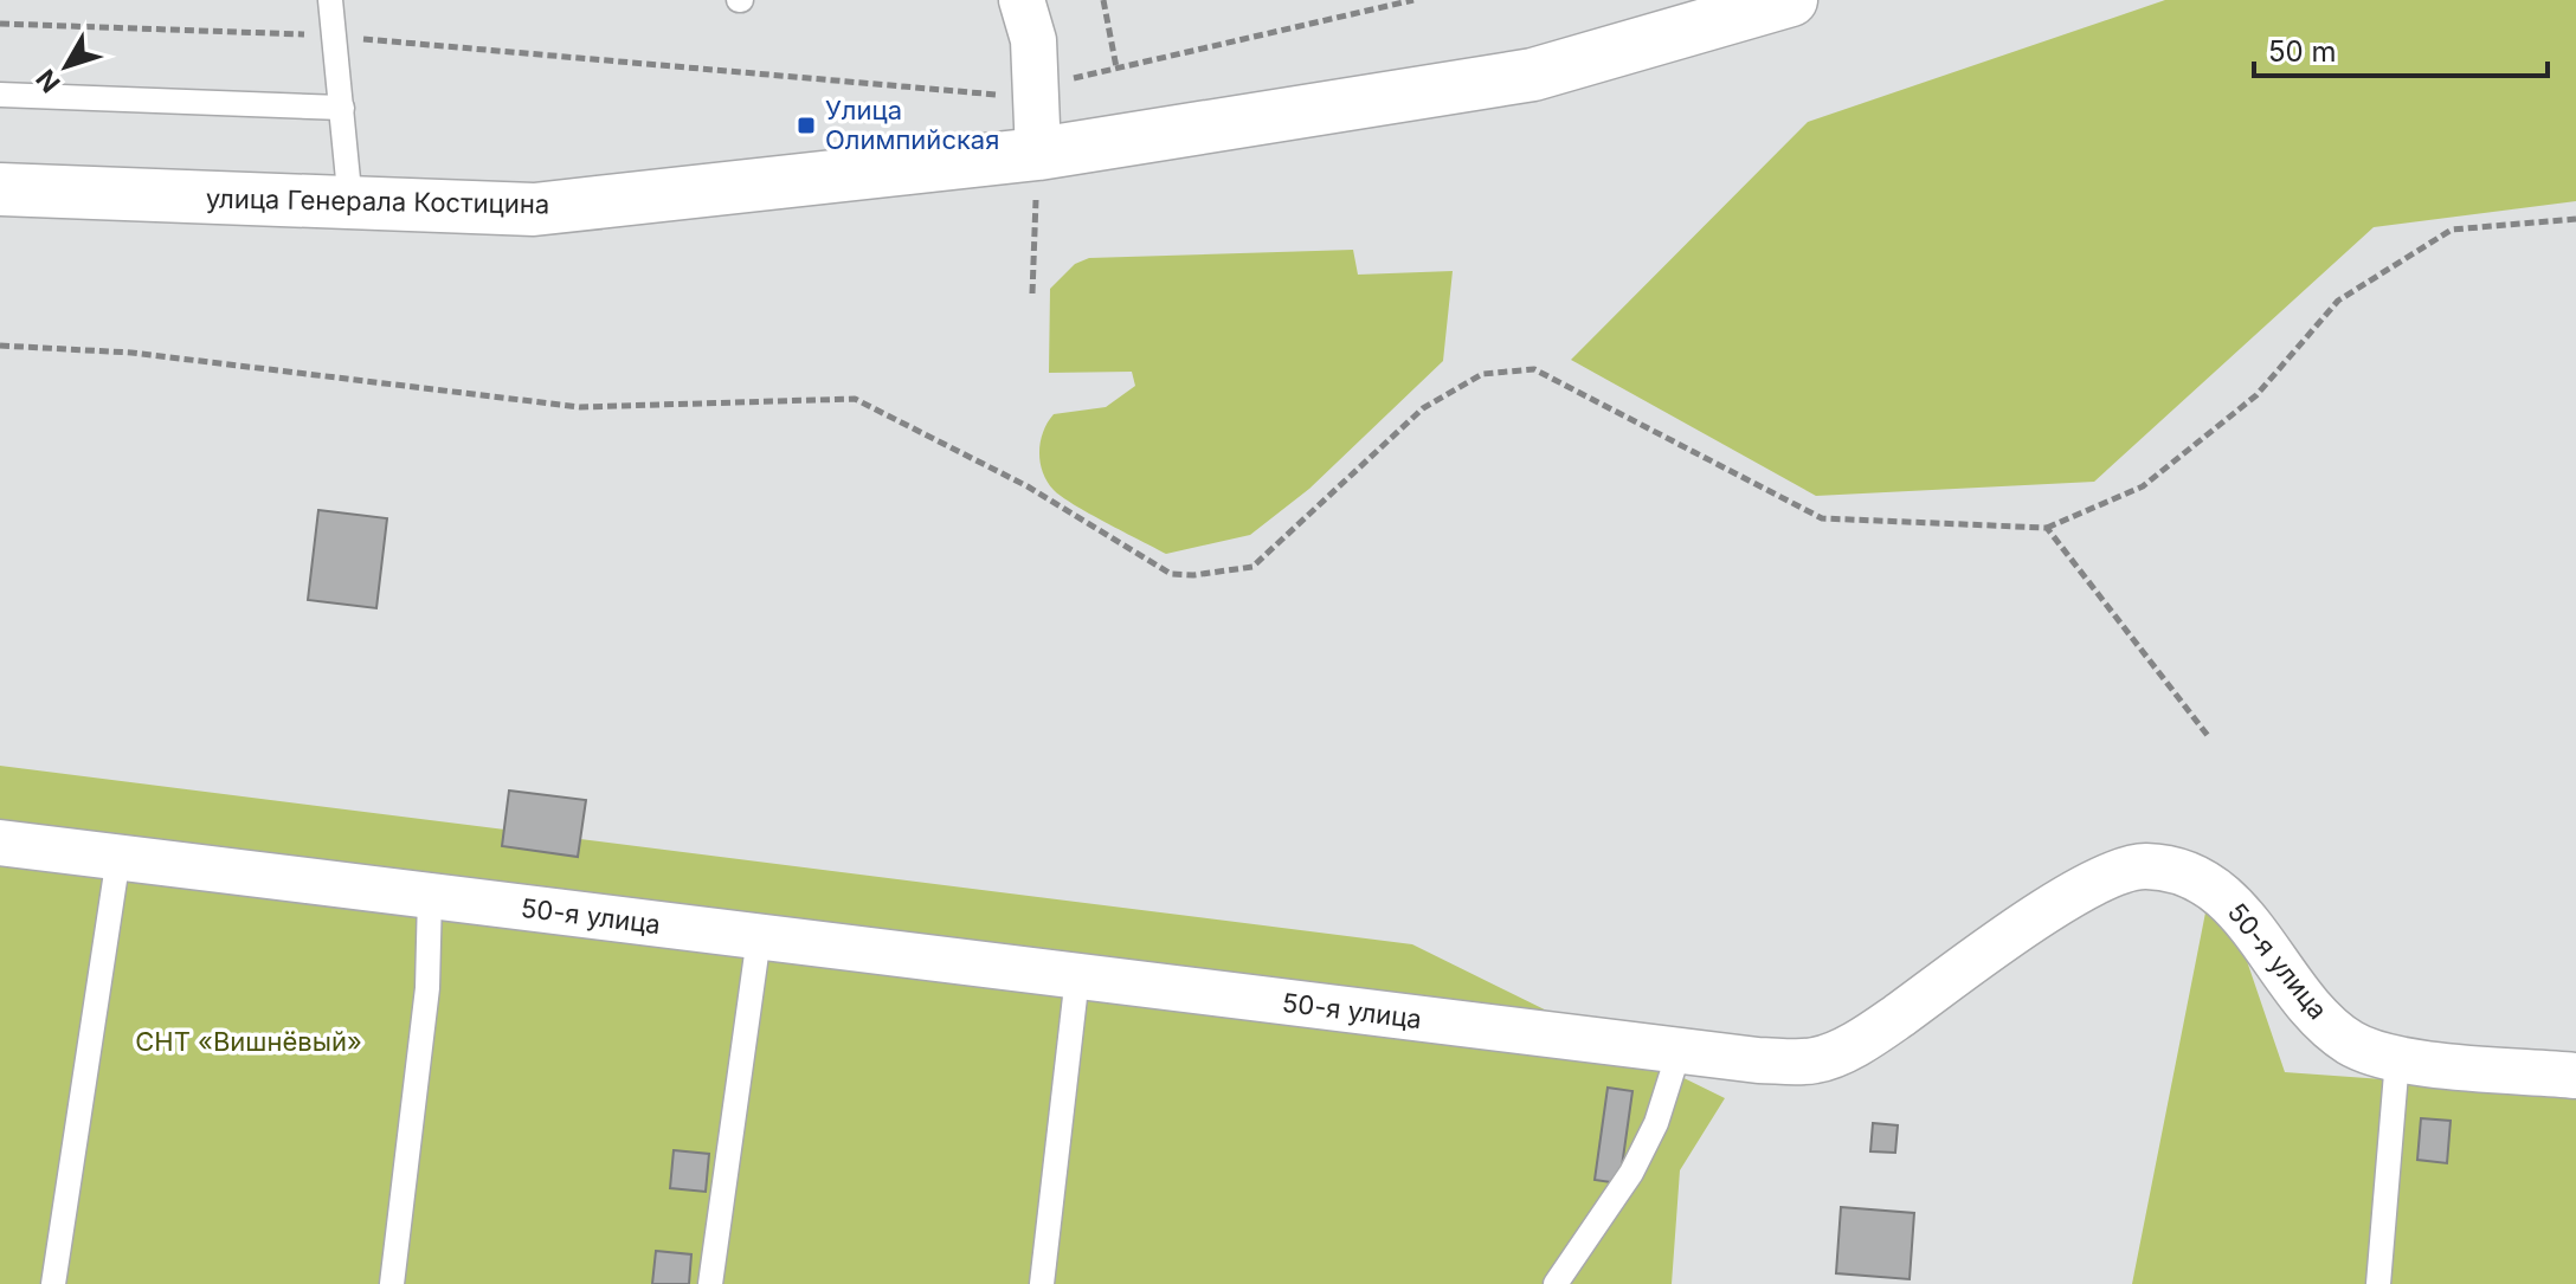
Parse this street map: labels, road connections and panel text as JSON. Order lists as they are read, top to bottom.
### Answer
{
  "streets": {
    "street": ["улица Генерала Костицина", "50-я улица"]
  },
  "parks": ["СНТ «Вишнёвый»"],
  "places": {
    "transit": ["Улица Олимпийская"]
  },
  "scale_bar": "50 m",
  "north": "bottom left"
}
